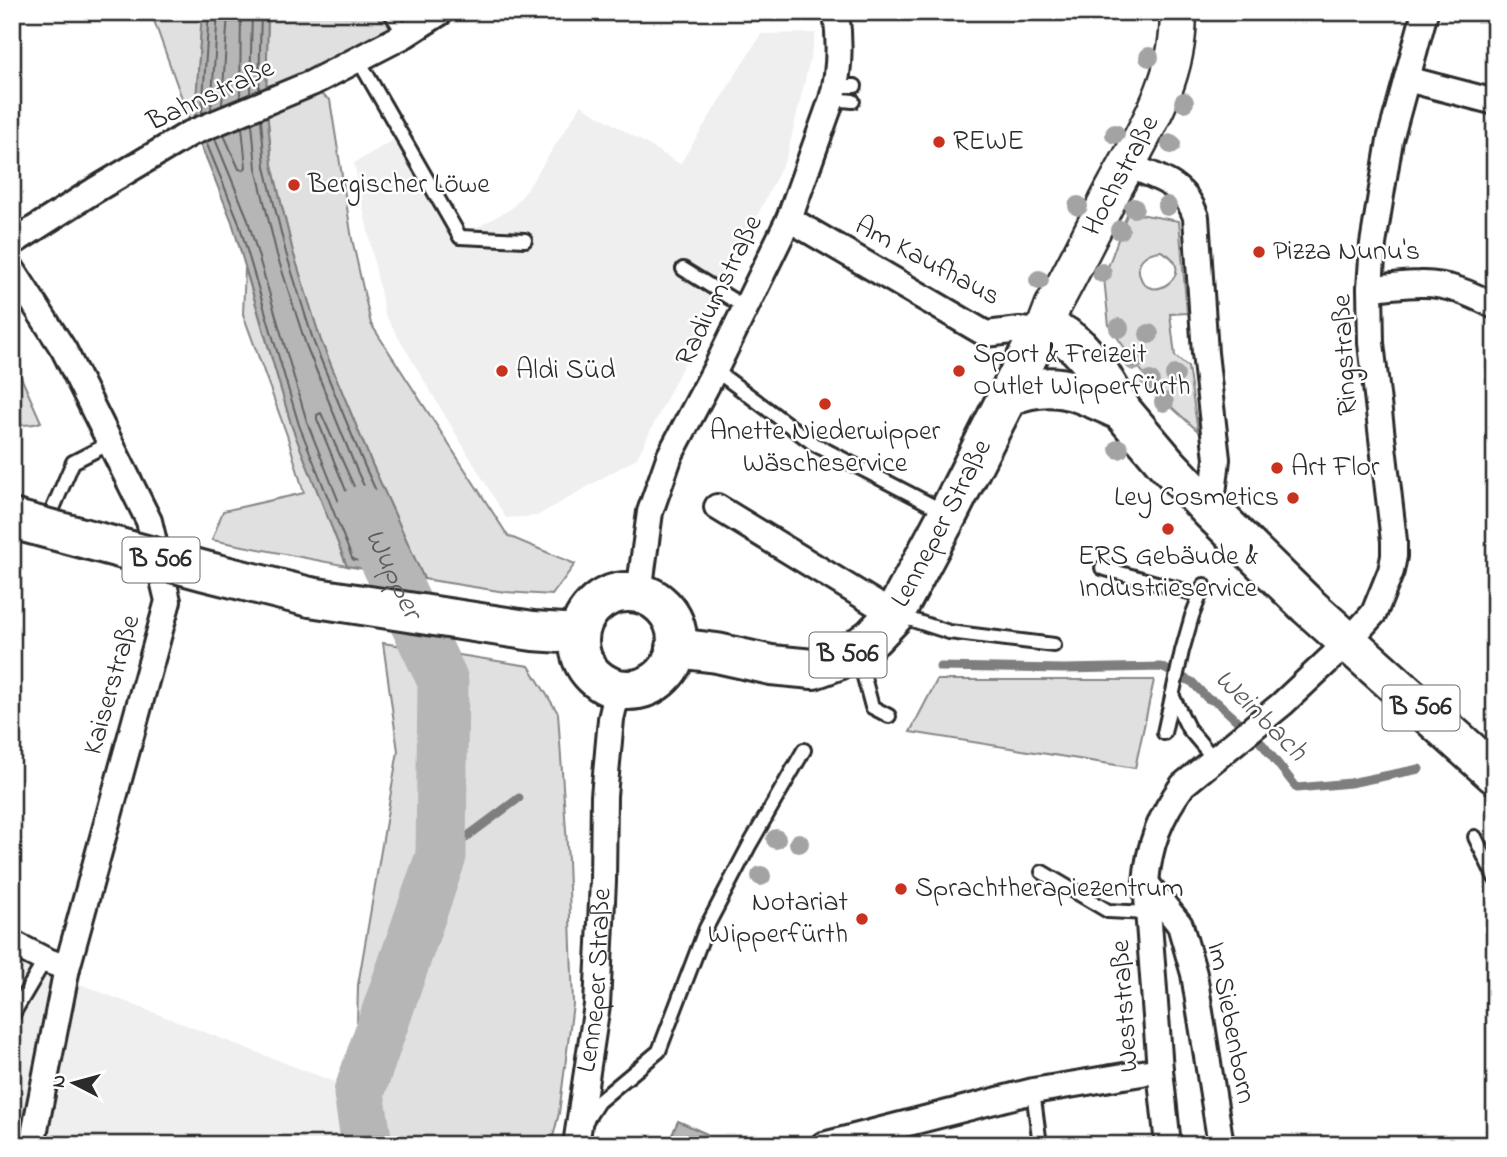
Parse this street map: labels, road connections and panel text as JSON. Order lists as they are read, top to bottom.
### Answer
{
  "streets": {
    "main road": ["Lenneper Straße", "B 506"],
    "street": [
      "Bahnstraße",
      "Hochstraße",
      "Am Kaufhaus",
      "Radiumstraße",
      "Ringstraße",
      "Kaiserstraße",
      "Weststraße",
      "Im Siebenborn"
    ]
  },
  "crossings": [
    ["Hochstraße", "Am Kaufhaus"],
    ["Hochstraße", "Lenneper Straße"],
    ["Hochstraße", "B 506"],
    ["Am Kaufhaus", "Radiumstraße"],
    ["Am Kaufhaus", "Lenneper Straße"],
    ["Am Kaufhaus", "B 506"],
    ["Radiumstraße", "Lenneper Straße"],
    ["Radiumstraße", "B 506"],
    ["Ringstraße", "B 506"],
    ["Ringstraße", "Weststraße"],
    ["Lenneper Straße", "B 506"],
    ["B 506", "Weststraße"],
    ["Weststraße", "Im Siebenborn"]
  ],
  "water": ["Wupper", "Weinbach"],
  "places": [
    "REWE",
    "Bergischer Löwe",
    "Pizza Nunu's",
    "Aldi Süd",
    "Sport & Freizeit Outlet Wipperfürth",
    "Anette Niederwipper Wäscheservice",
    "Art Flor",
    "Ley Cosmetics",
    "ERS Gebäude & Industrieservice",
    "Sprachtherapiezentrum",
    "Notariat Wipperfürth"
  ],
  "north": "left"
}
